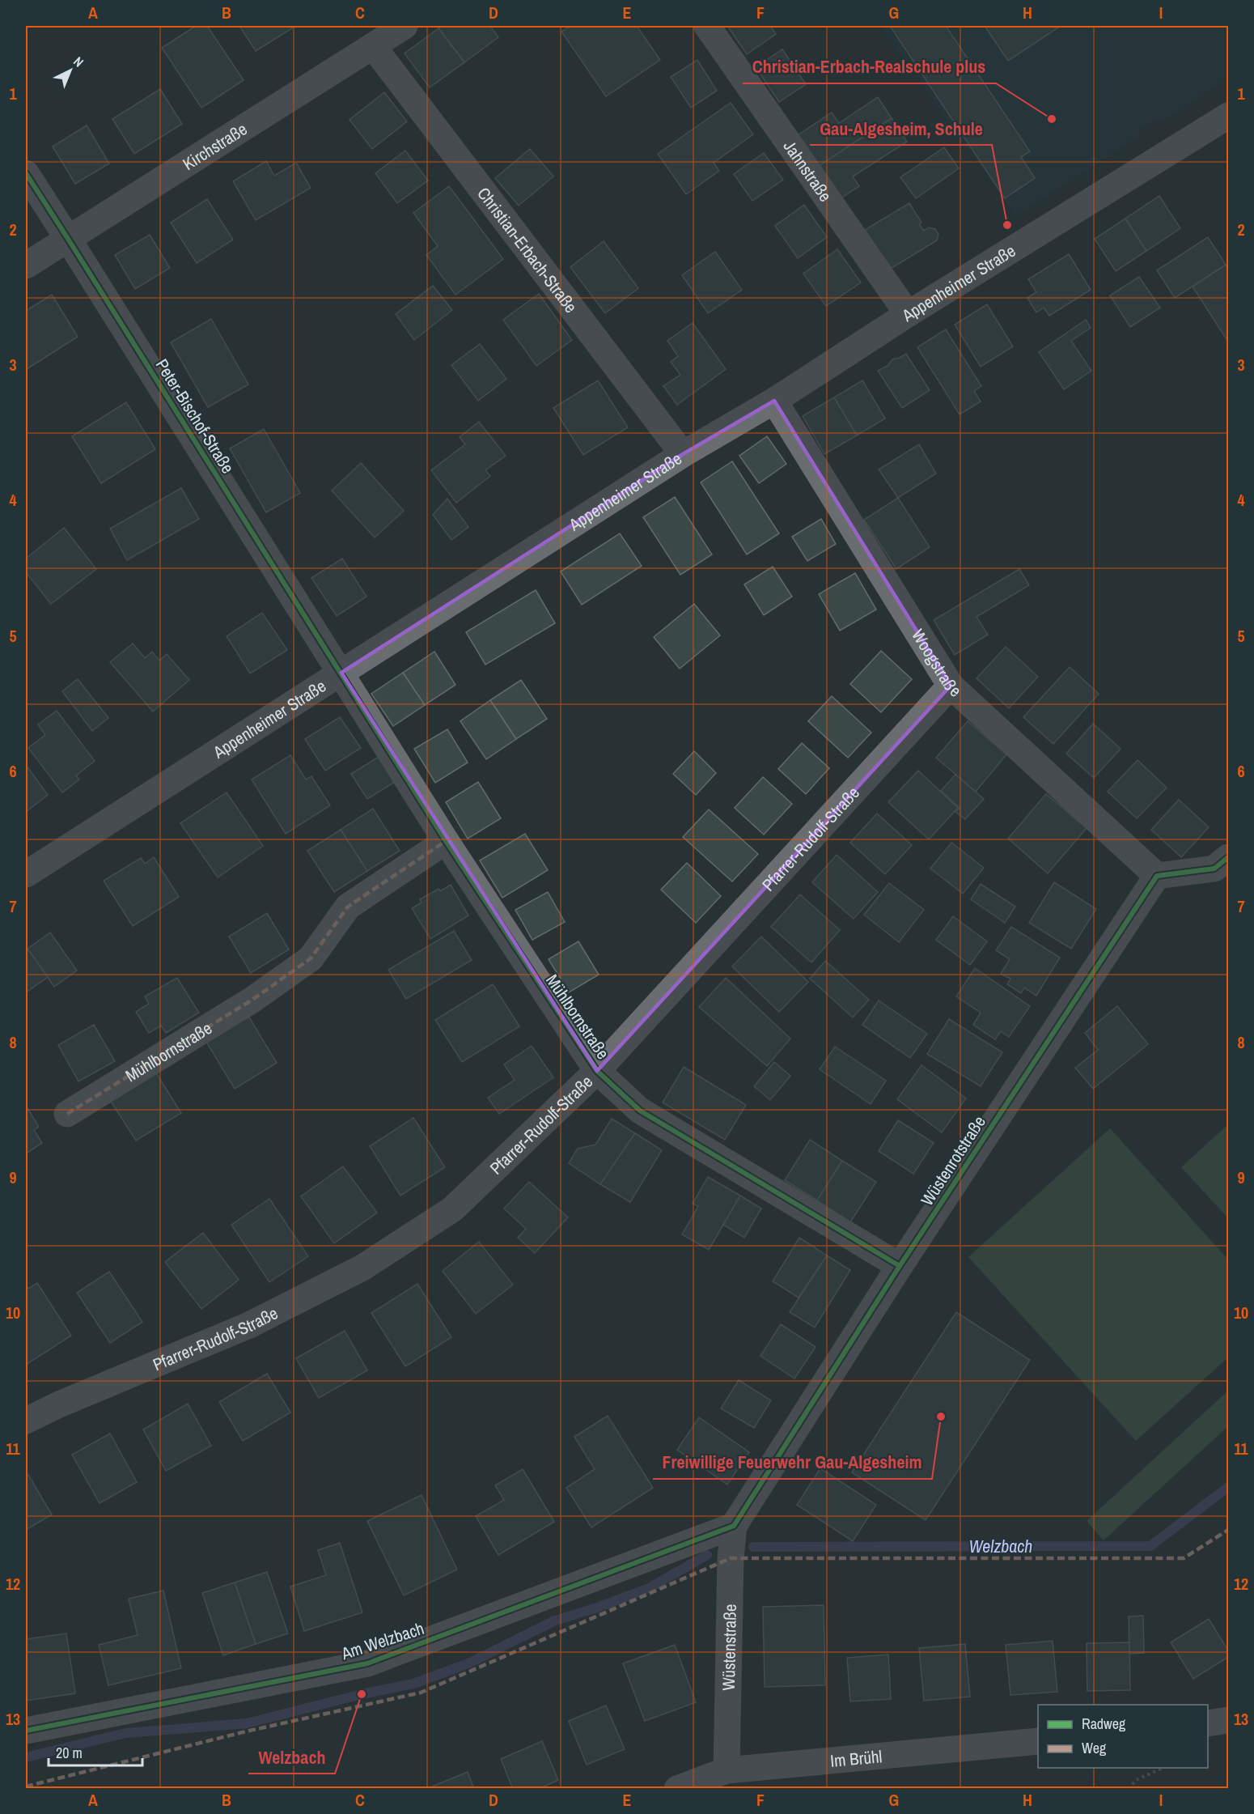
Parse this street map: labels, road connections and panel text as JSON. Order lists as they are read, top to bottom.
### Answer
{
  "streets": {
    "street": [
      "Kirchstraße",
      "Jahnstraße",
      "Christian-Erbach-Straße",
      "Appenheimer Straße",
      "Peter-Bischof-Straße",
      "Woogstraße",
      "Pfarrer-Rudolf-Straße",
      "Mühlbornstraße",
      "Wüstenrotstraße",
      "Am Welzbach",
      "Wüstenstraße",
      "Im Brühl"
    ]
  },
  "crossings": [
    ["Kirchstraße", "Christian-Erbach-Straße"],
    ["Kirchstraße", "Peter-Bischof-Straße"],
    ["Jahnstraße", "Appenheimer Straße"],
    ["Christian-Erbach-Straße", "Appenheimer Straße"],
    ["Appenheimer Straße", "Peter-Bischof-Straße"],
    ["Appenheimer Straße", "Woogstraße"],
    ["Appenheimer Straße", "Mühlbornstraße"],
    ["Peter-Bischof-Straße", "Mühlbornstraße"],
    ["Woogstraße", "Pfarrer-Rudolf-Straße"],
    ["Woogstraße", "Wüstenrotstraße"],
    ["Pfarrer-Rudolf-Straße", "Mühlbornstraße"],
    ["Mühlbornstraße", "Wüstenrotstraße"],
    ["Wüstenrotstraße", "Am Welzbach"],
    ["Wüstenrotstraße", "Wüstenstraße"],
    ["Am Welzbach", "Wüstenstraße"],
    ["Wüstenstraße", "Im Brühl"]
  ],
  "water": ["Welzbach"],
  "places": [
    "Christian-Erbach-Realschule plus",
    "Gau-Algesheim, Schule",
    "Freiwillige Feuerwehr Gau-Algesheim",
    "Welzbach"
  ],
  "legend": ["Radweg", "Weg"],
  "scale_bar": "20 m",
  "north": "top right",
  "grid": {
    "columns": [
      "A",
      "B",
      "C",
      "D",
      "E",
      "F",
      "G",
      "H",
      "I"
    ],
    "rows": [
      "1",
      "2",
      "3",
      "4",
      "5",
      "6",
      "7",
      "8",
      "9",
      "10",
      "11",
      "12",
      "13"
    ]
  }
}
